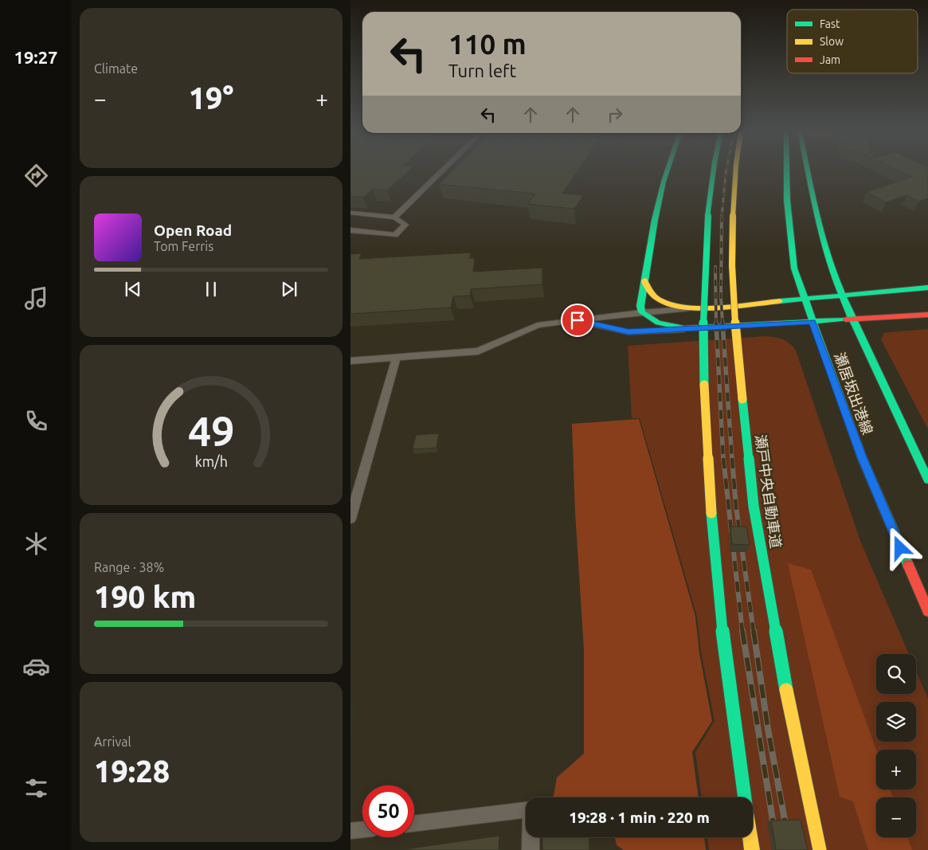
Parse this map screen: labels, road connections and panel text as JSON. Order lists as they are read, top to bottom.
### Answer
{
  "streets": {
    "main road": ["瀬居坂出港線", "瀬戸中央自動車道"]
  },
  "legend": ["Fast", "Slow", "Jam"],
  "page": {
    "tabs": "19:27",
    "tile": [
      "Climate",
      ["Range · 38%", "190 km"],
      ["Arrival", "19:28"]
    ],
    "turn": ["110 m", "Turn left"],
    "heat": ["−", "19°", "+"],
    "song": ["Open Road", "Tom Ferris"],
    "map_buttons": ["+", "−"],
    "limit": "50",
    "trip": "19:28 · 1 min · 220 m",
    "gauge": ["49", "km/h"]
  }
}
